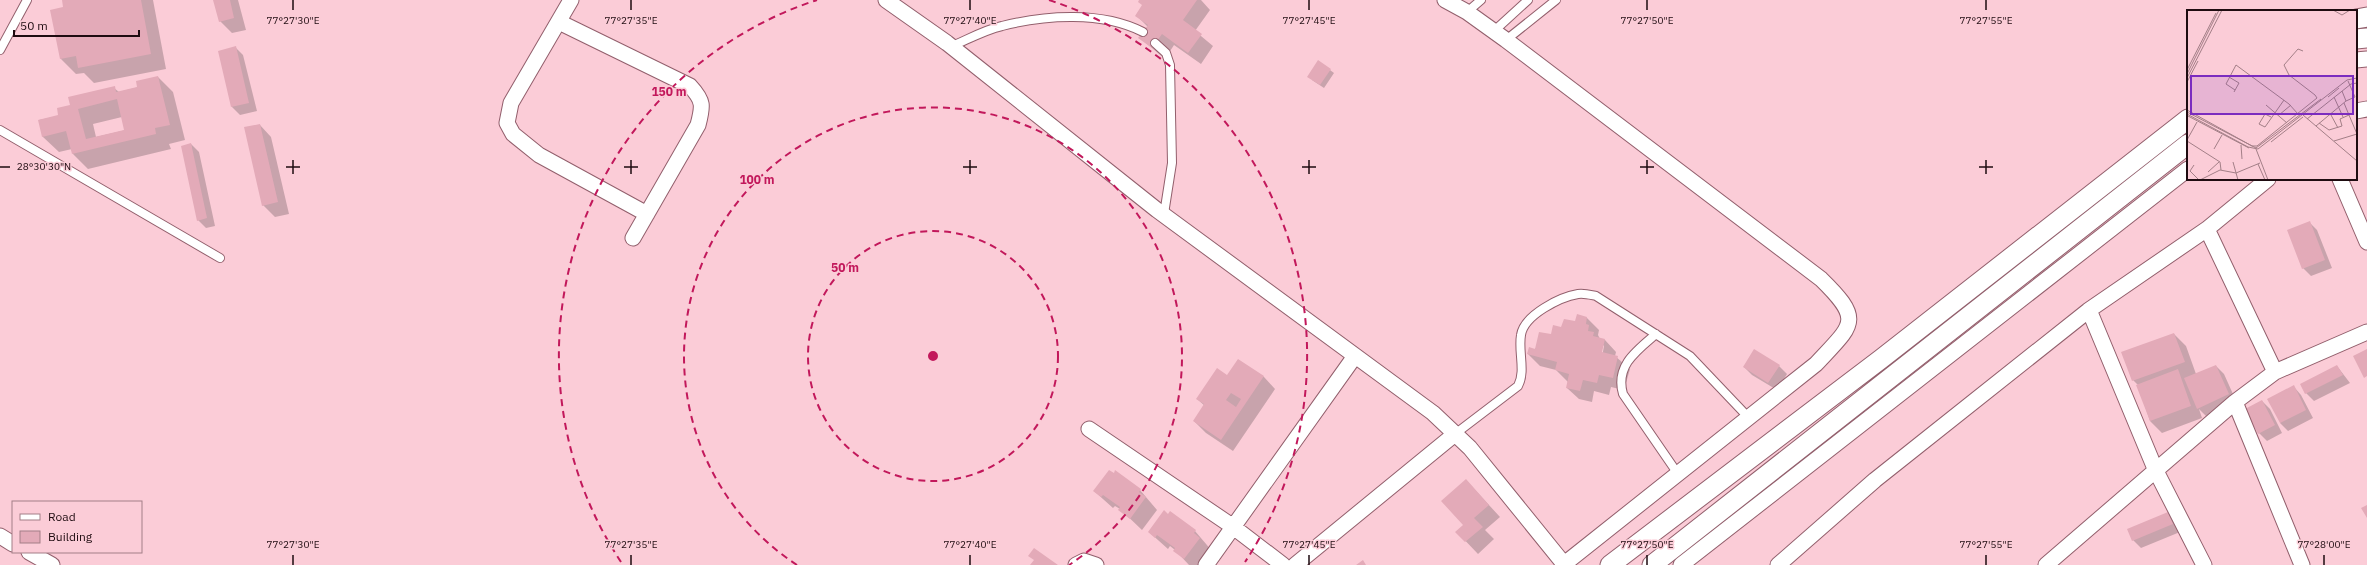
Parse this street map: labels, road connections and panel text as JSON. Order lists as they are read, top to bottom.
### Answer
{
  "legend": ["Road", "Building"],
  "scale_bar": "50 m",
  "coordinates": [
    "77°27'30\"E",
    "77°27'35\"E",
    "77°27'40\"E",
    "77°27'45\"E",
    "77°27'50\"E",
    "77°27'55\"E",
    "28°30'30\"N",
    "77°28'00\"E"
  ],
  "rings": ["150 m", "100 m", "50 m"]
}
